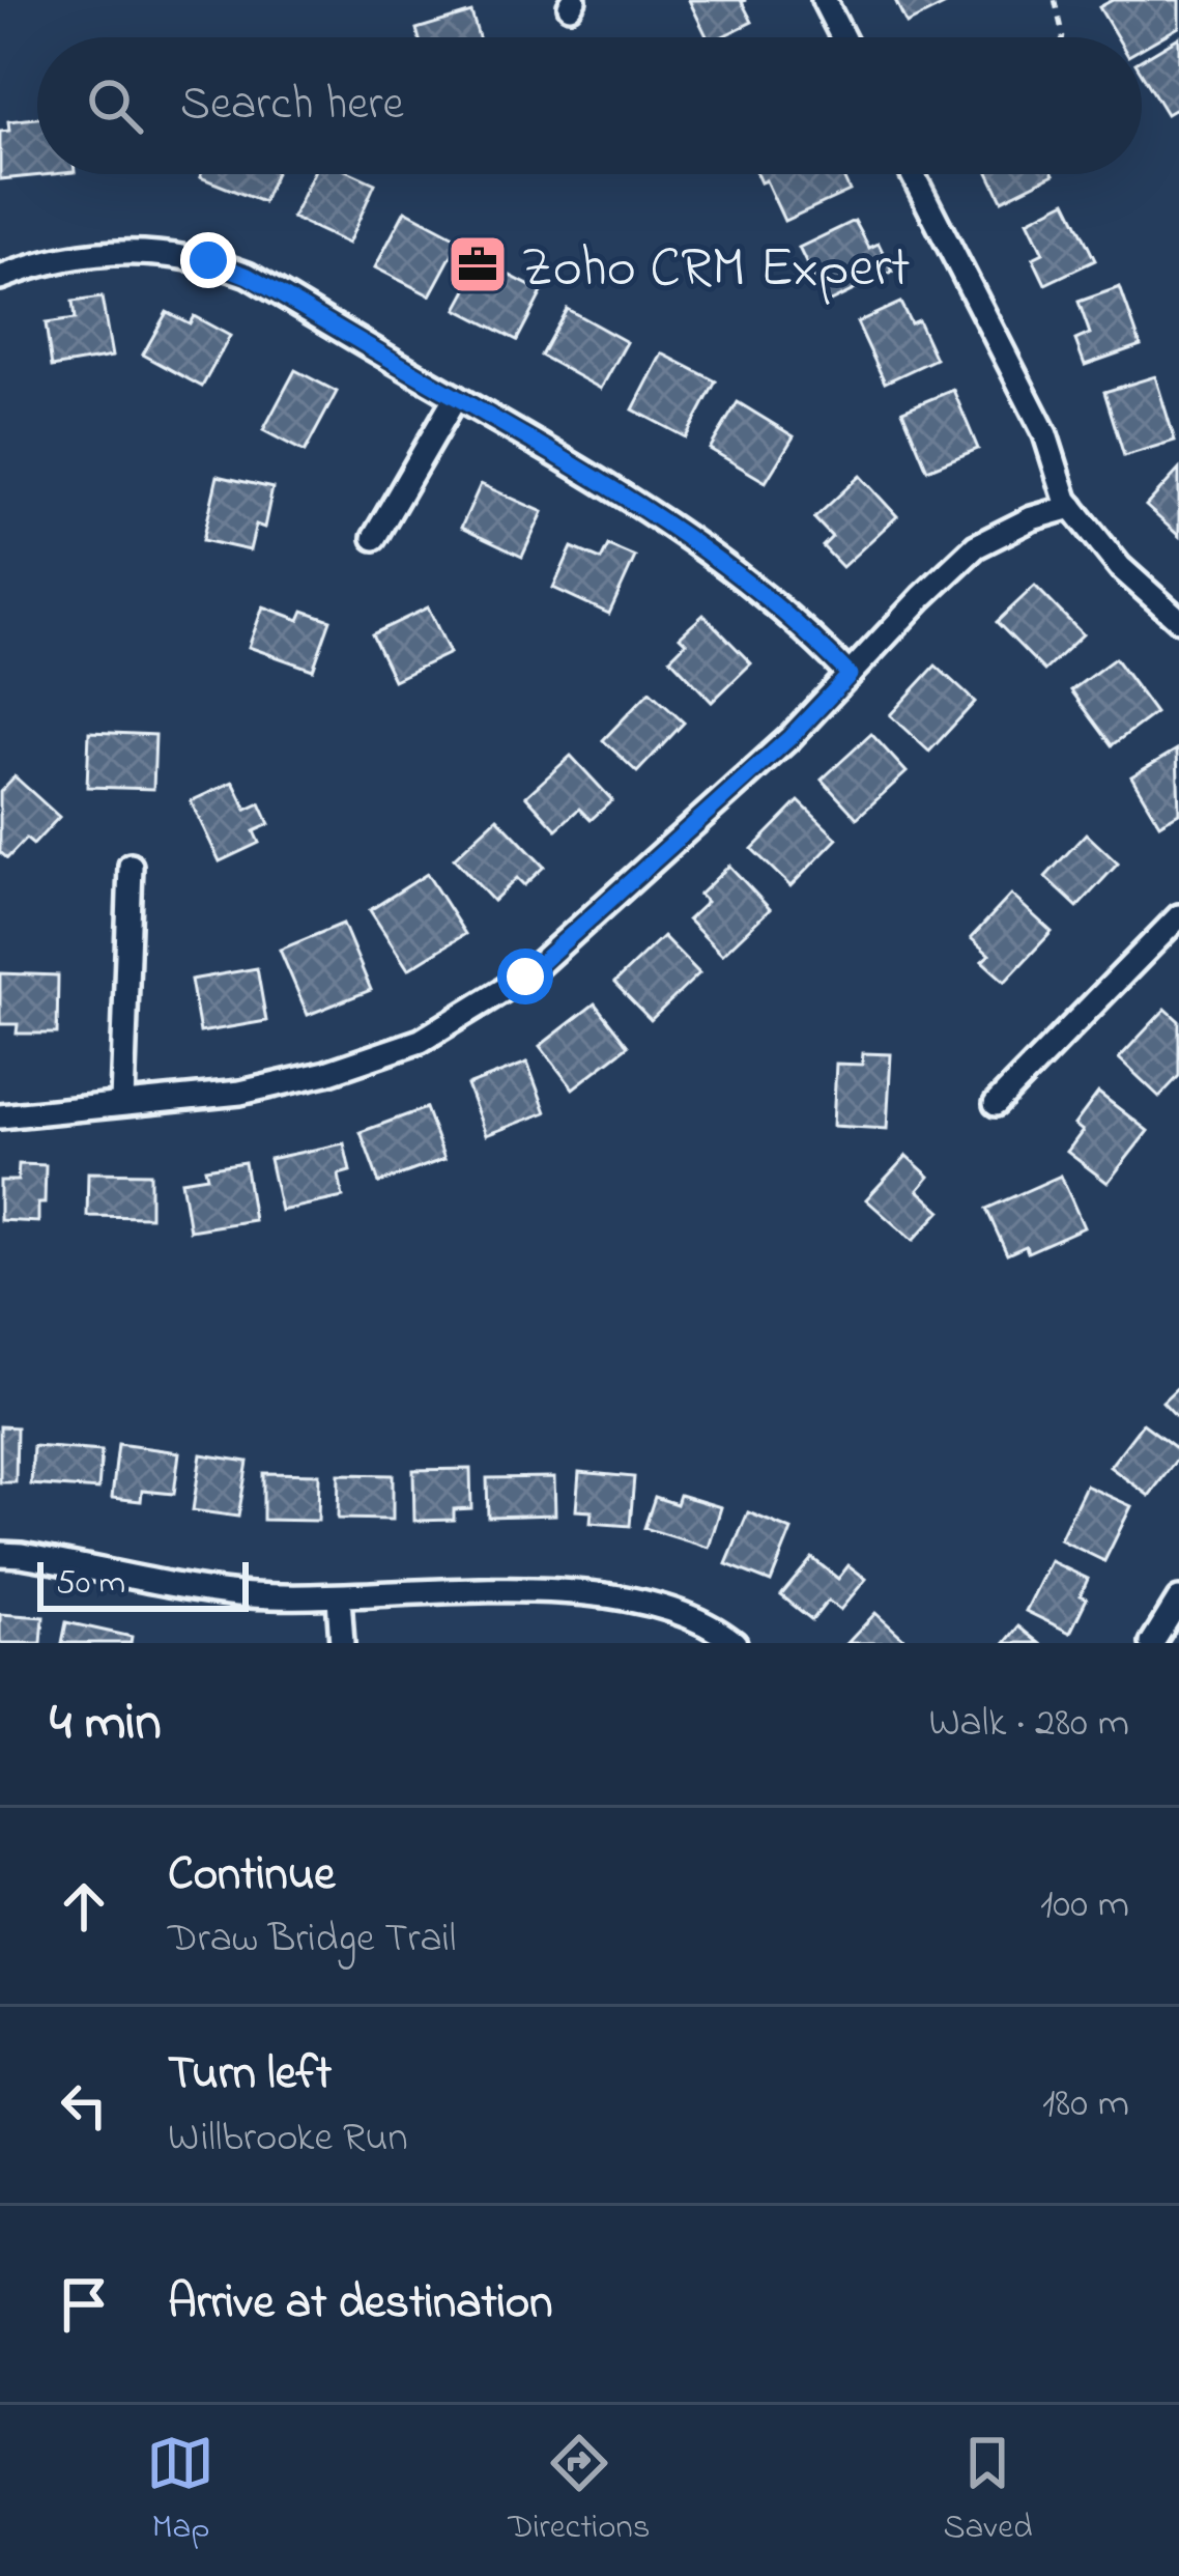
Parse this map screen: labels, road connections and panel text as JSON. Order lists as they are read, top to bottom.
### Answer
{
  "places": {
    "office": ["Zoho CRM Expert"]
  },
  "scale_bar": "50 m",
  "page": {
    "search": "Search here",
    "scale": "50 m",
    "heading": ["4 min", "Walk · 280 m"],
    "list": [
      ["Continue", "Draw Bridge Trail", "100 m"],
      ["Turn left", "Willbrooke Run", "180 m"],
      "Arrive at destination"
    ],
    "nav": ["Map", "Directions", "Saved"]
  }
}
